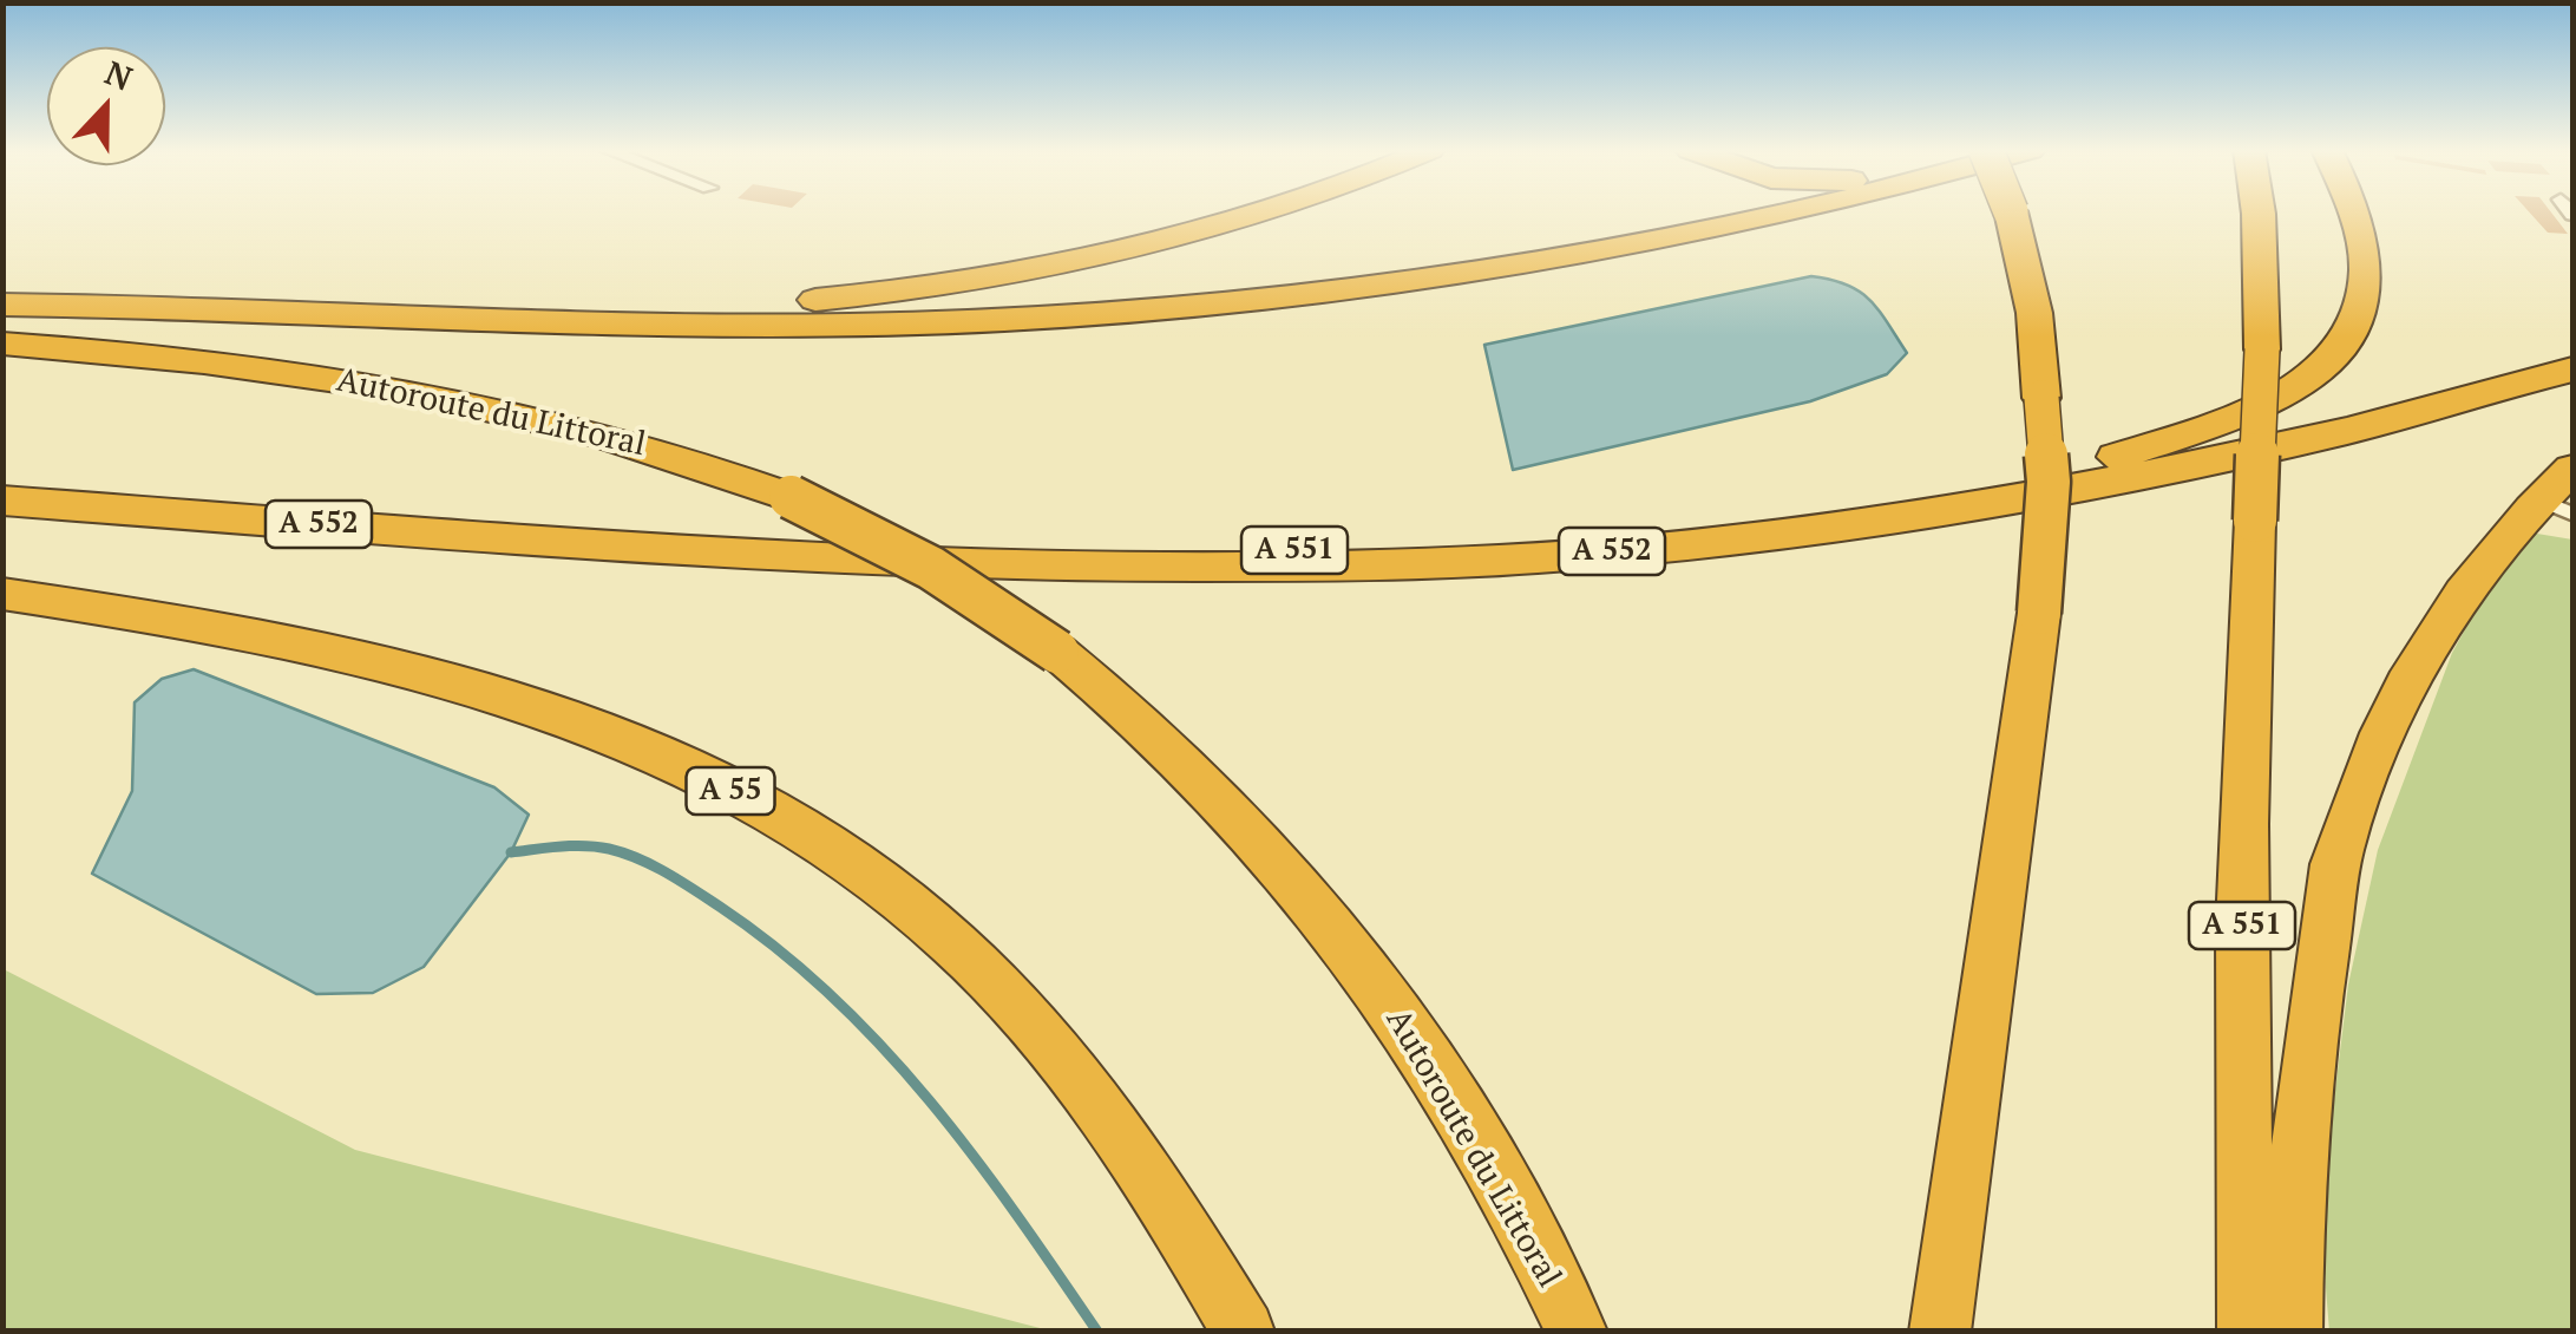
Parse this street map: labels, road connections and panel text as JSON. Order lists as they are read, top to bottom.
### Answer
{
  "streets": {
    "highway": [
      "Autoroute du Littoral",
      "A 552",
      "A 551",
      "A 55"
    ]
  },
  "crossings": [
    ["A 552", "A 551"]
  ],
  "north": "top"
}
